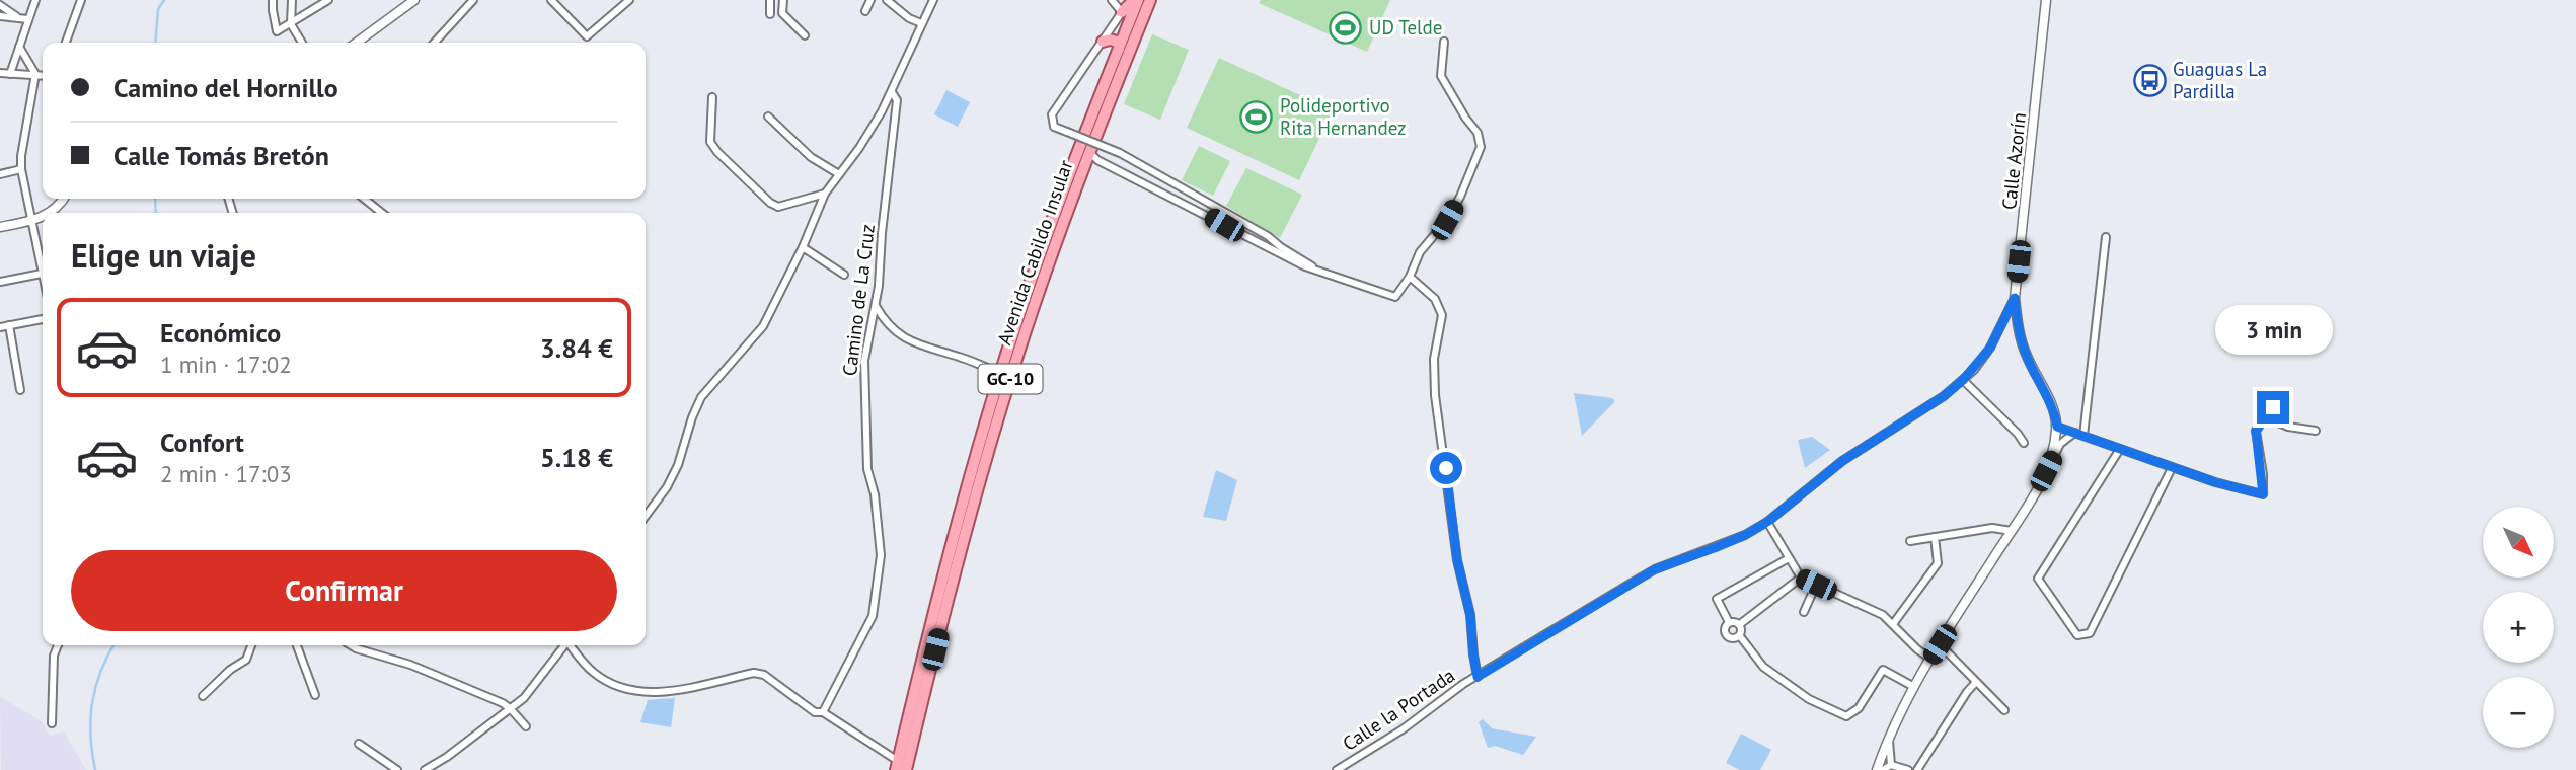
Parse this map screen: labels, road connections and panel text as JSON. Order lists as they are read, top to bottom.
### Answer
{
  "streets": {
    "main road": ["Avenida Cabildo Insular", "GC-10"],
    "street": ["Calle Azorín", "Camino de La Cruz", "Calle la Portada"]
  },
  "crossings": [
    ["Calle Azorín", "Calle la Portada"]
  ],
  "places": {
    "sports": ["UD Telde", "Polideportivo Rita Hernandez"],
    "bus stop": ["Guaguas La Pardilla"]
  },
  "north": "bottom right",
  "page": {
    "banner": ["Camino del Hornillo", "Calle Tomás Bretón"],
    "heading": "Elige un viaje",
    "list": [
      {
        "name": "Económico",
        "note": "1 min · 17:02",
        "value": "3.84 €"
      },
      {
        "name": "Confort",
        "note": "2 min · 17:03",
        "value": "5.18 €"
      }
    ],
    "bubble": "3 min",
    "map_buttons": ["+", "−"],
    "buttons": "Confirmar"
  }
}
